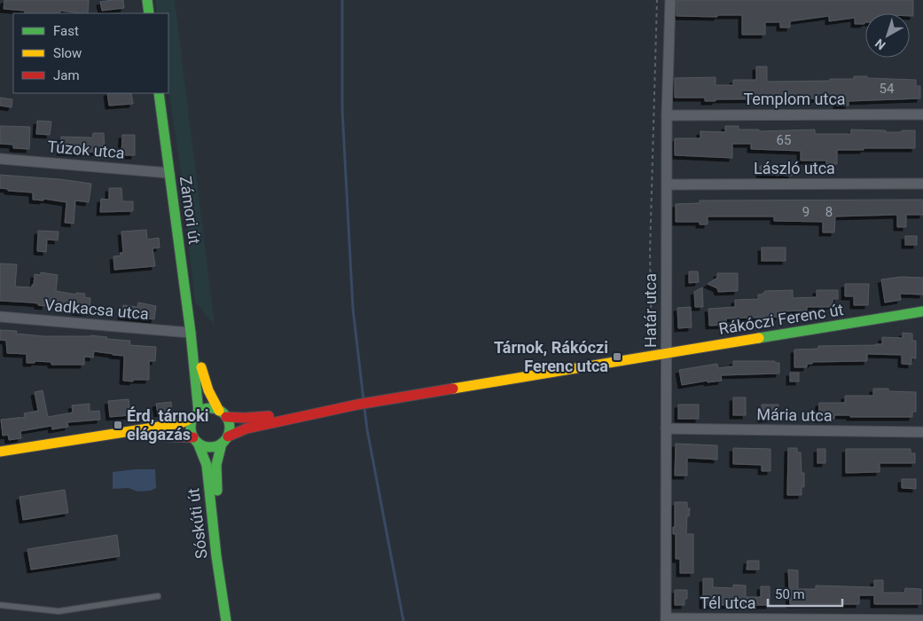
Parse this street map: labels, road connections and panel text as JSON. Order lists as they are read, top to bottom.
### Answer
{
  "streets": {
    "street": [
      "Templom utca",
      "Túzok utca",
      "László utca",
      "Zámori út",
      "Vadkacsa utca",
      "Határ utca",
      "Rákóczi Ferenc út",
      "Mária utca",
      "Sóskúti út",
      "Tél utca"
    ]
  },
  "crossings": [
    ["Templom utca", "Határ utca"],
    ["Túzok utca", "Zámori út"],
    ["László utca", "Határ utca"],
    ["Zámori út", "Vadkacsa utca"],
    ["Zámori út", "Sóskúti út"],
    ["Határ utca", "Rákóczi Ferenc út"],
    ["Határ utca", "Mária utca"],
    ["Határ utca", "Tél utca"]
  ],
  "places": {
    "transit": ["Tárnok, Rákóczi Ferenc utca", "Érd, tárnoki elágazás"]
  },
  "house_numbers": [
    "54",
    "65",
    "9",
    "8"
  ],
  "legend": ["Fast", "Slow", "Jam"],
  "scale_bar": "50 m",
  "north": "bottom left"
}
